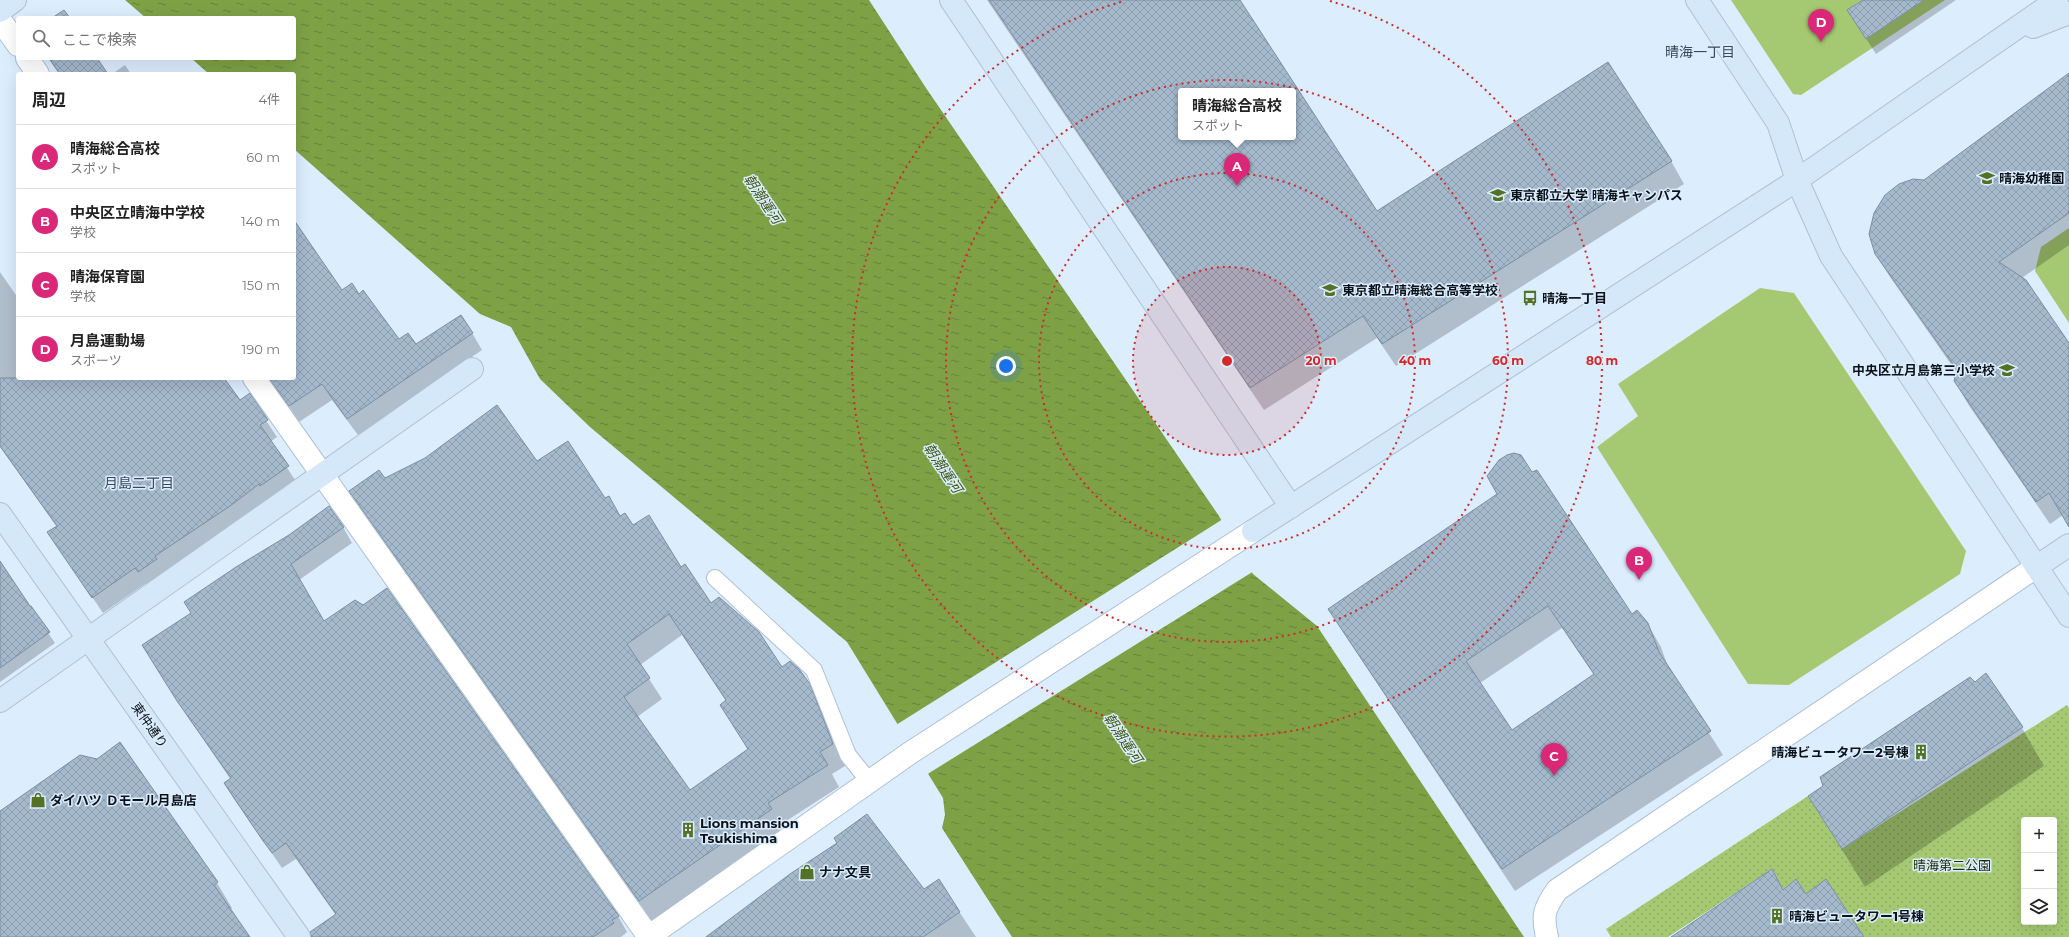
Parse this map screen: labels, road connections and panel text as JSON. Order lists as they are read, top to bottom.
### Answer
{
  "streets": {
    "street": ["東仲通り"]
  },
  "districts": ["晴海一丁目", "月島二丁目"],
  "water": ["朝潮運河"],
  "parks": ["晴海第二公園"],
  "places": {
    "school or university": [
      "晴海幼稚園",
      "東京都立大学 晴海キャンパス",
      "東京都立晴海総合高等学校",
      "中央区立月島第三小学校"
    ],
    "bus stop": ["晴海一丁目"],
    "building": ["晴海ビュータワー2号棟", "Lions mansion Tsukishima", "晴海ビュータワー1号棟"],
    "shop": ["ダイハツ Ｄモール月島店", "ナナ文具"]
  },
  "page": {
    "pins": [
      "D",
      "A",
      "B",
      "C"
    ],
    "search": "ここで検索",
    "heading": ["周辺", "4件"],
    "popup": ["晴海総合高校", "スポット"],
    "list": [
      {
        "mark": "A",
        "name": "晴海総合高校",
        "note": "スポット",
        "value": "60 m"
      },
      {
        "mark": "B",
        "name": "中央区立晴海中学校",
        "note": "学校",
        "value": "140 m"
      },
      {
        "mark": "C",
        "name": "晴海保育園",
        "note": "学校",
        "value": "150 m"
      },
      {
        "mark": "D",
        "name": "月島運動場",
        "note": "スポーツ",
        "value": "190 m"
      }
    ],
    "map_buttons": ["+", "−"]
  },
  "rings": [
    "20 m",
    "40 m",
    "60 m",
    "80 m"
  ]
}
